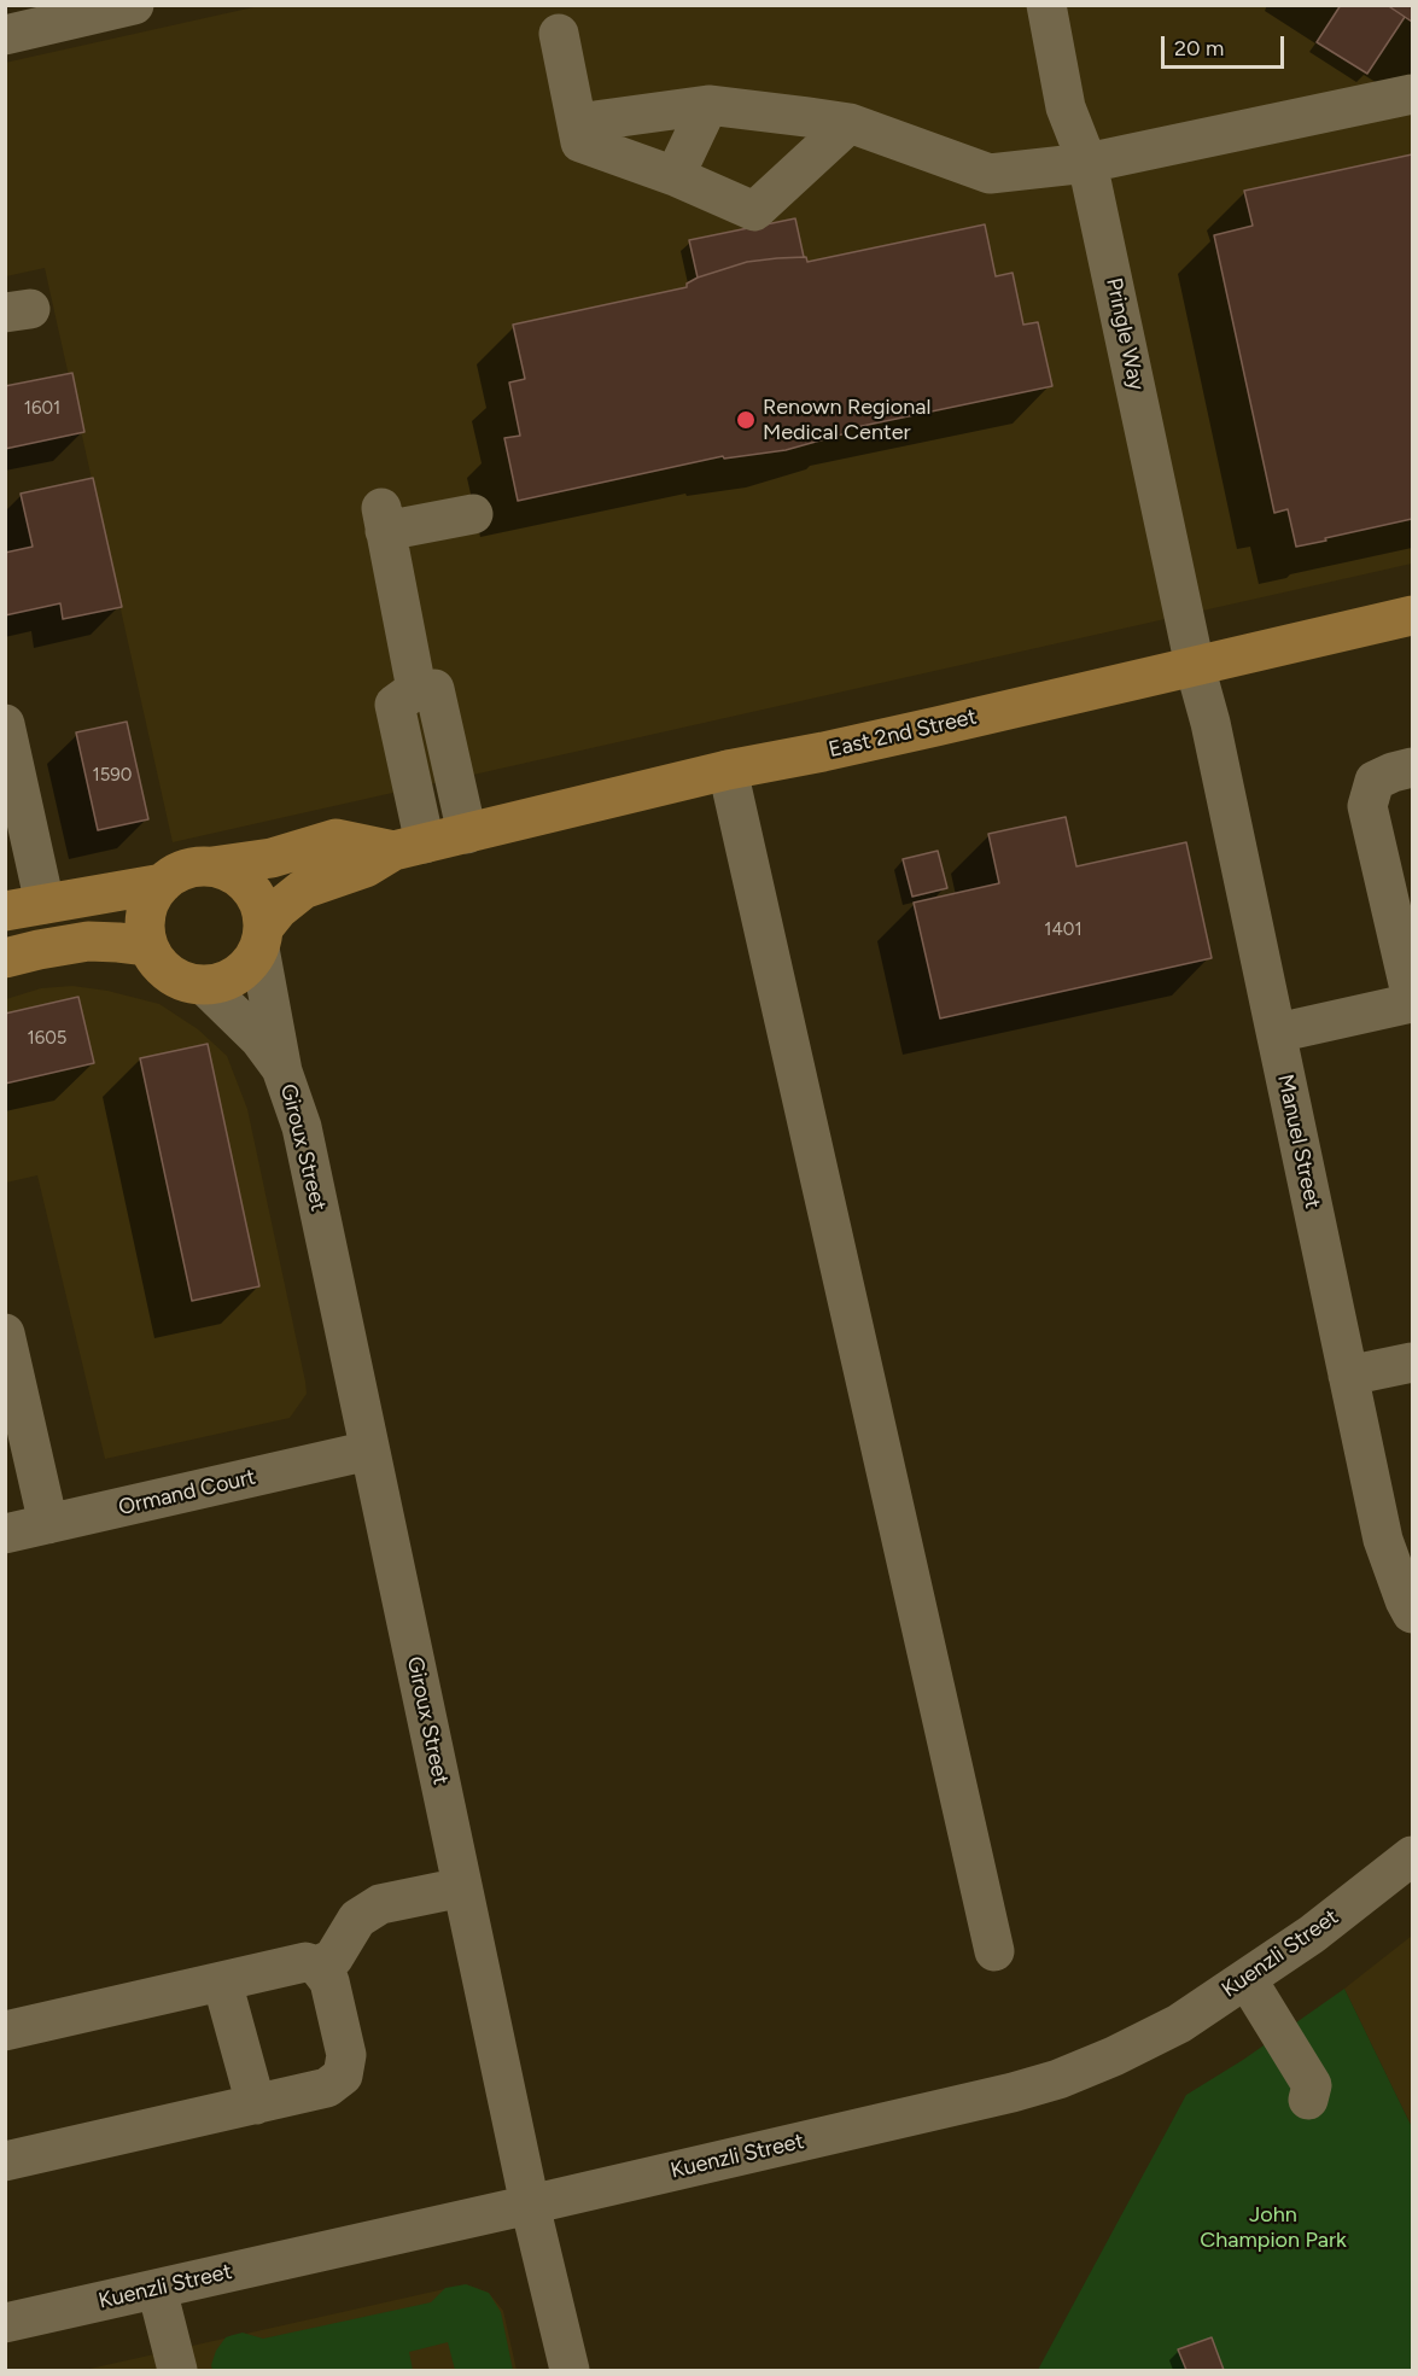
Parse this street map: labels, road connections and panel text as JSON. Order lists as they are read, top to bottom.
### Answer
{
  "streets": {
    "main road": ["East 2nd Street"],
    "street": [
      "Pringle Way",
      "Manuel Street",
      "Giroux Street",
      "Ormand Court",
      "Kuenzli Street"
    ]
  },
  "crossings": [
    ["Pringle Way", "East 2nd Street"],
    ["Pringle Way", "Manuel Street"],
    ["East 2nd Street", "Manuel Street"],
    ["East 2nd Street", "Giroux Street"],
    ["Giroux Street", "Ormand Court"],
    ["Giroux Street", "Kuenzli Street"]
  ],
  "parks": ["John Champion Park"],
  "places": ["Renown Regional Medical Center"],
  "house_numbers": [
    "1601",
    "1590",
    "1401",
    "1605"
  ],
  "scale_bar": "20 m"
}
